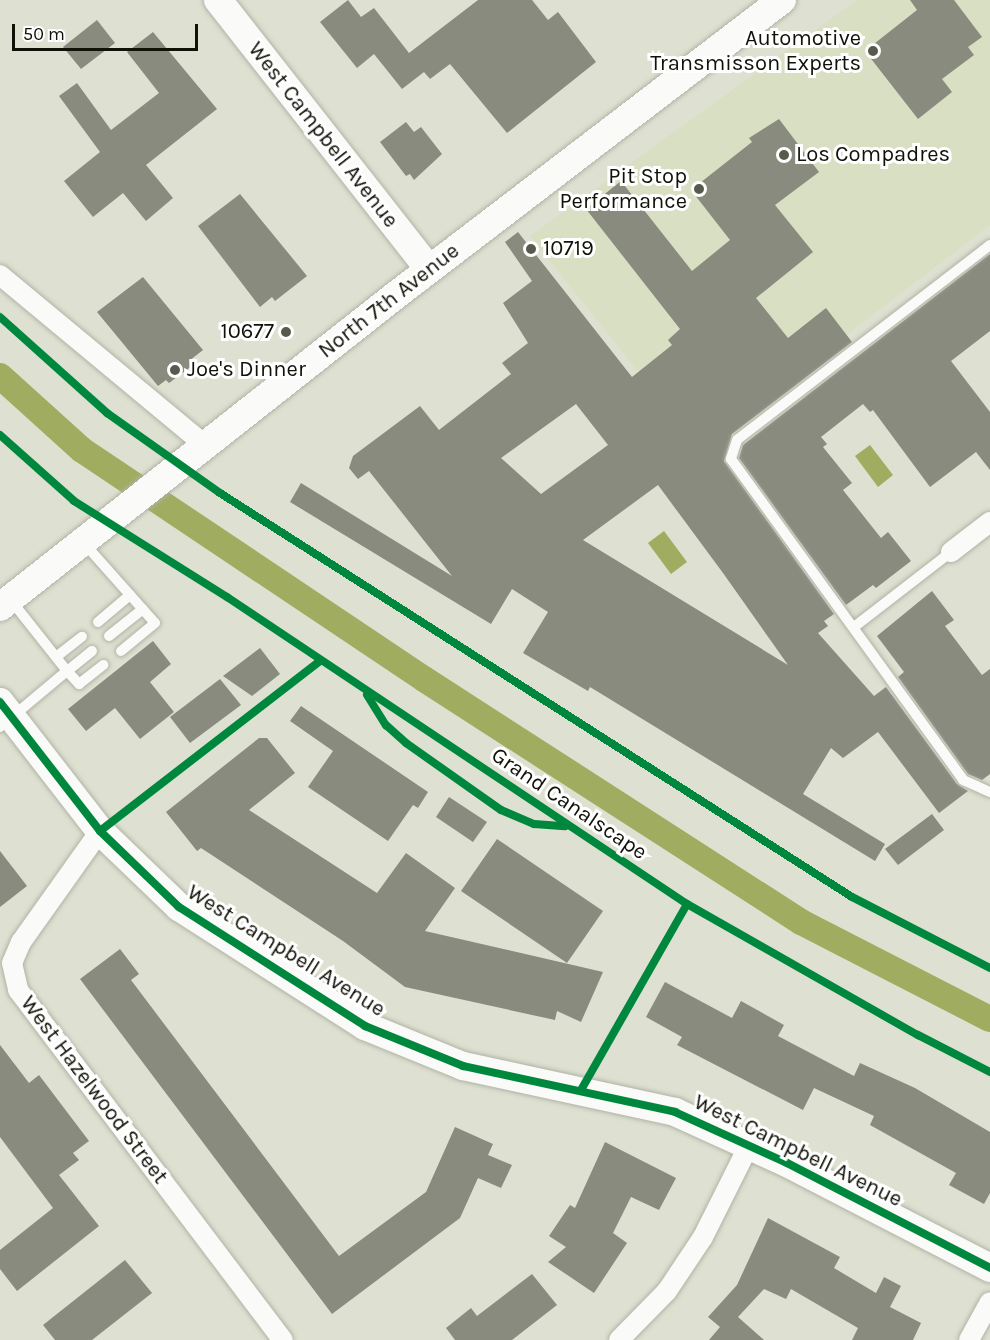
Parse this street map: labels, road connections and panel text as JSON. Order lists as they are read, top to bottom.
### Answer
{
  "streets": {
    "street": ["West Campbell Avenue", "North 7th Avenue", "West Hazelwood Street"],
    "cycle path": ["Grand Canalscape"]
  },
  "crossings": [
    ["West Campbell Avenue", "North 7th Avenue"],
    ["West Campbell Avenue", "West Hazelwood Street"]
  ],
  "places": [
    "Automotive Transmisson Experts",
    "Los Compadres",
    "Pit Stop Performance",
    "10719",
    "10677",
    "Joe's Dinner"
  ],
  "scale_bar": "50 m"
}
